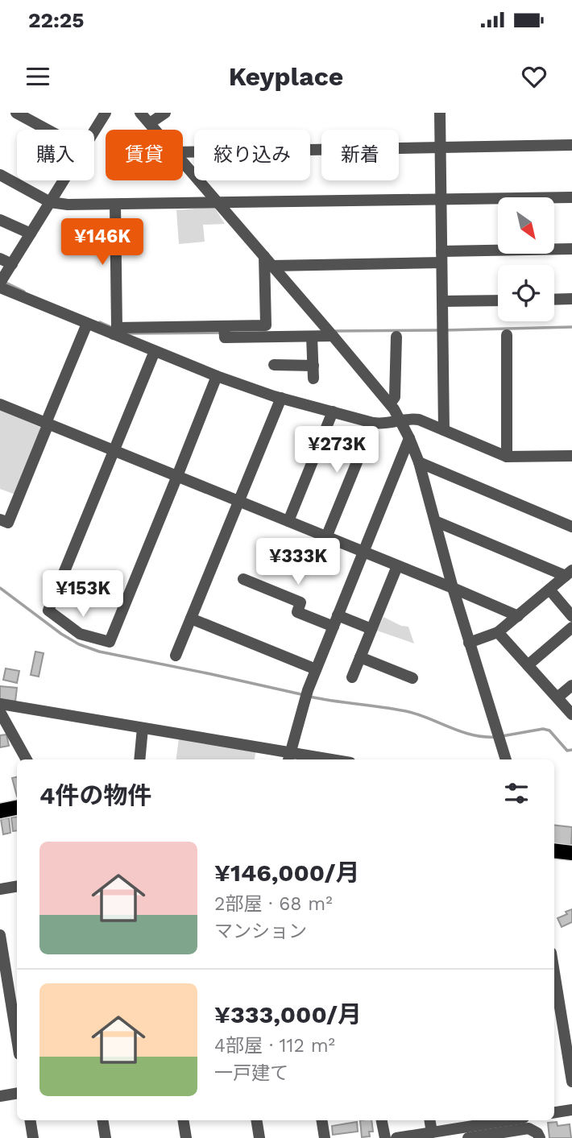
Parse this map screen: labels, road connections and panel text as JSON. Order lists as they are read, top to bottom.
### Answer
{
  "north": "bottom right",
  "page": {
    "status": "22:25",
    "header": "Keyplace",
    "chip": [
      "購入",
      "賃貸",
      "絞り込み",
      "新着"
    ],
    "price": [
      "¥146K",
      "¥273K",
      "¥333K",
      "¥153K"
    ],
    "heading": "4件の物件",
    "list": [
      {
        "name": "¥146,000/月",
        "note": "2部屋 · 68 m² · マンション"
      },
      {
        "name": "¥333,000/月",
        "note": "4部屋 · 112 m² · 一戸建て"
      }
    ]
  }
}
